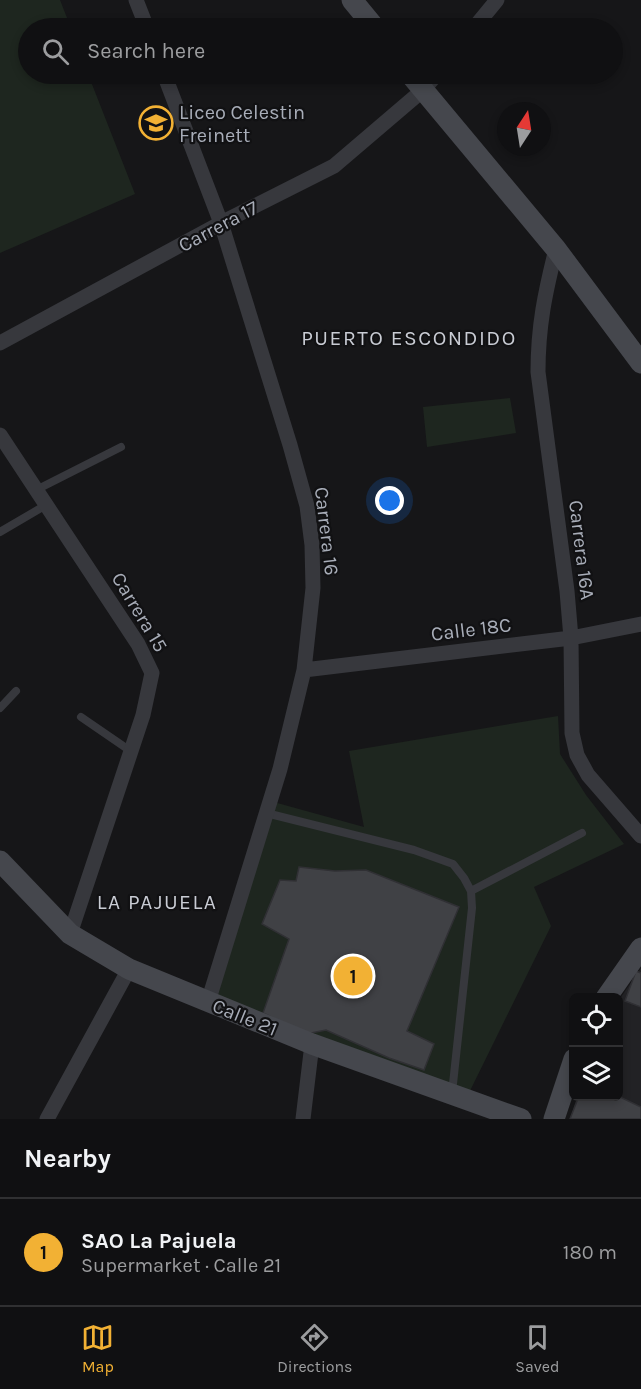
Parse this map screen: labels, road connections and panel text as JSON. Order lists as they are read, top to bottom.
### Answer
{
  "streets": {
    "main road": ["Carrera 17", "Calle 21"],
    "street": [
      "Carrera 16",
      "Carrera 16A",
      "Carrera 15",
      "Calle 18C"
    ]
  },
  "crossings": [
    ["Carrera 17", "Carrera 16"],
    ["Carrera 17", "Carrera 16A"],
    ["Carrera 16", "Calle 18C"],
    ["Carrera 16", "Calle 21"],
    ["Carrera 16A", "Calle 18C"],
    ["Carrera 15", "Calle 21"]
  ],
  "districts": ["PUERTO ESCONDIDO", "LA PAJUELA"],
  "places": {
    "school or university": ["Liceo Celestin Freinett"]
  },
  "north": "top",
  "page": {
    "search": "Search here",
    "pins": "1",
    "heading": "Nearby",
    "list": [
      {
        "mark": "1",
        "name": "SAO La Pajuela",
        "note": "Supermarket · Calle 21",
        "value": "180 m"
      }
    ],
    "nav": ["Map", "Directions", "Saved"]
  }
}
